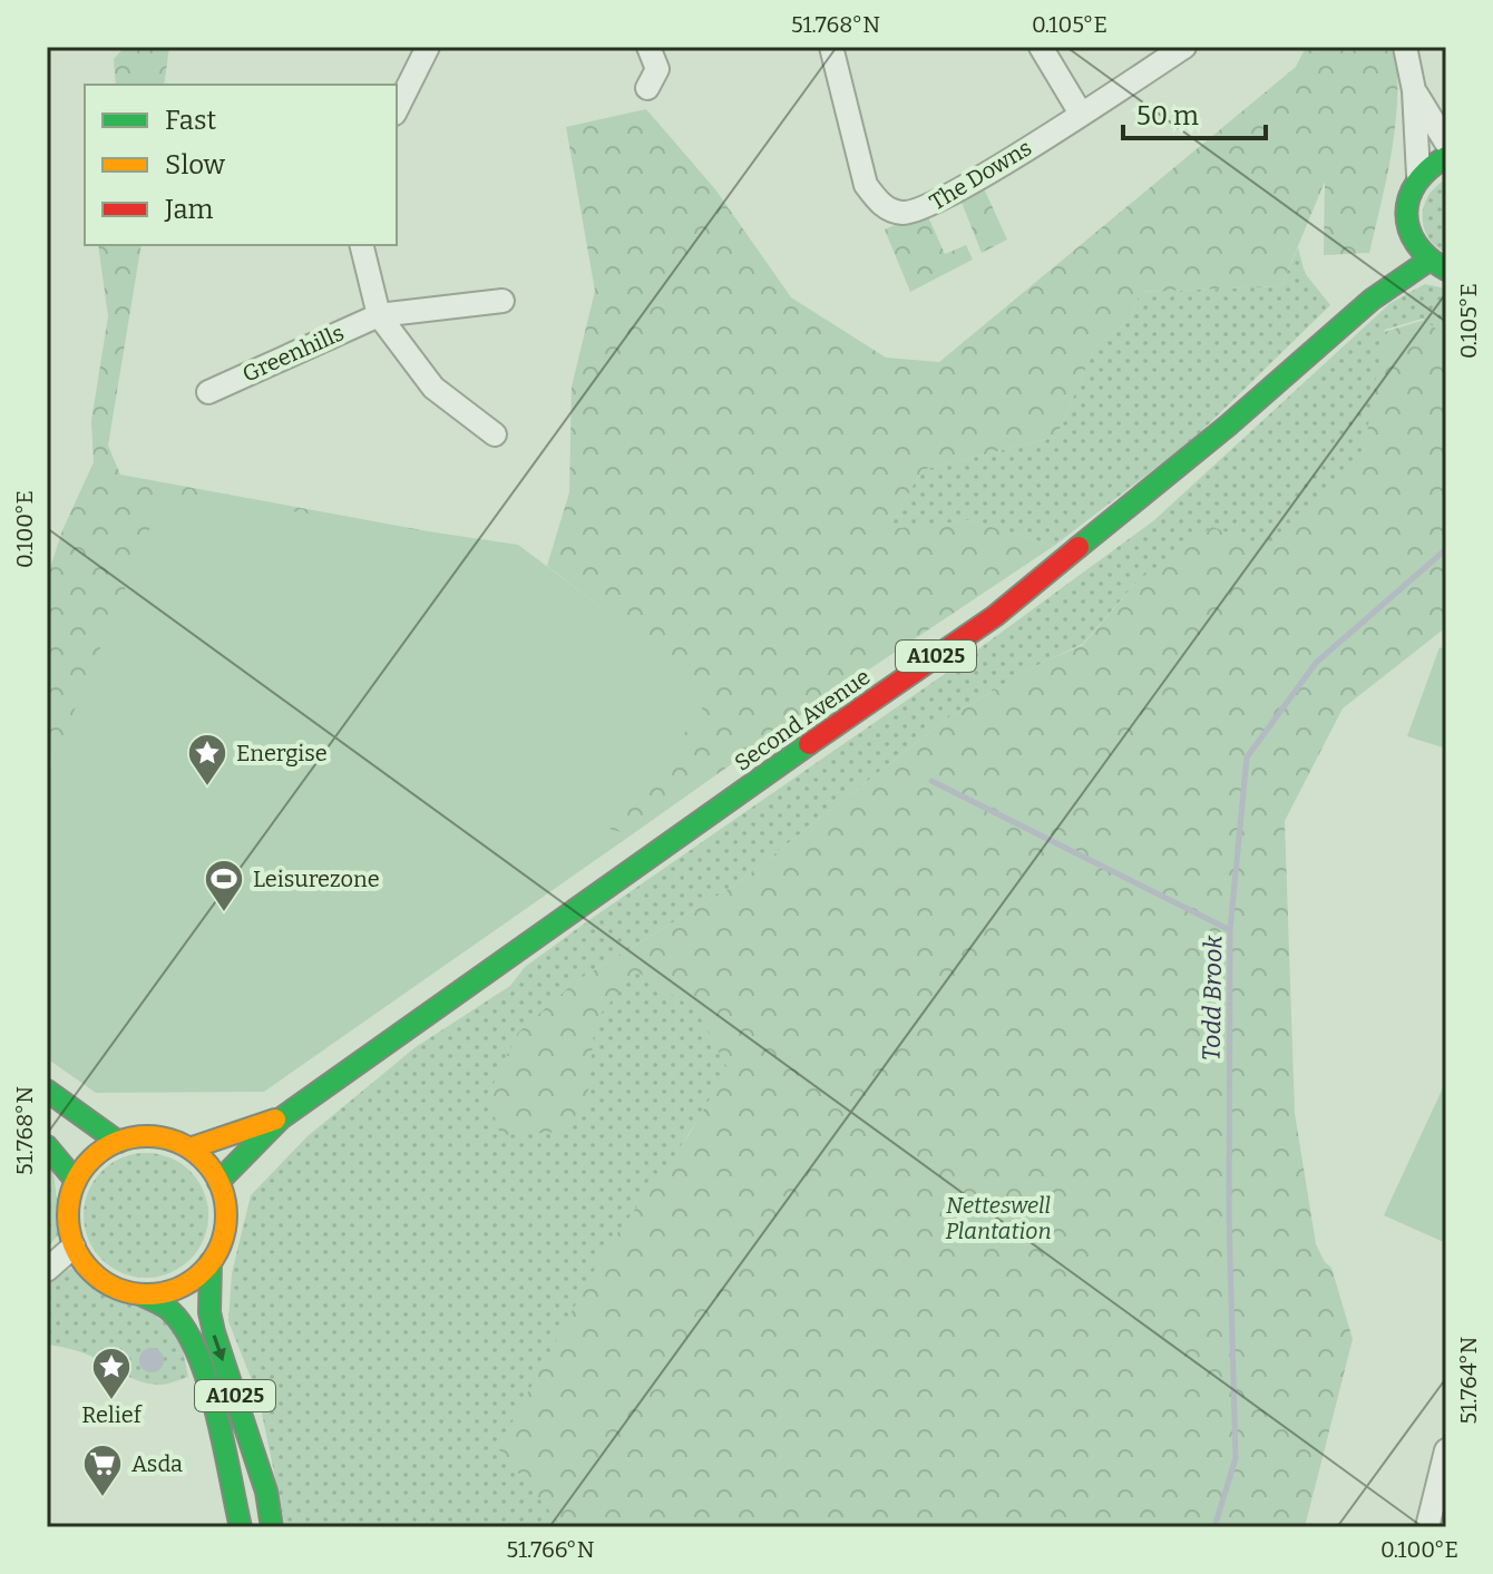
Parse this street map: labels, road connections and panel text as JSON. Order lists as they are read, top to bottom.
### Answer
{
  "streets": {
    "main road": ["A1025", "Second Avenue"],
    "street": ["The Downs", "Greenhills"]
  },
  "crossings": [
    ["A1025", "Second Avenue"]
  ],
  "water": ["Todd Brook"],
  "parks": ["Netteswell Plantation"],
  "places": {
    "place": ["Energise", "Relief"],
    "sports": ["Leisurezone"],
    "supermarket": ["Asda"]
  },
  "legend": ["Fast", "Slow", "Jam"],
  "scale_bar": "50 m",
  "coordinates": [
    "51.768°N",
    "0.105°E",
    "0.100°E",
    "51.764°N",
    "51.766°N"
  ]
}
